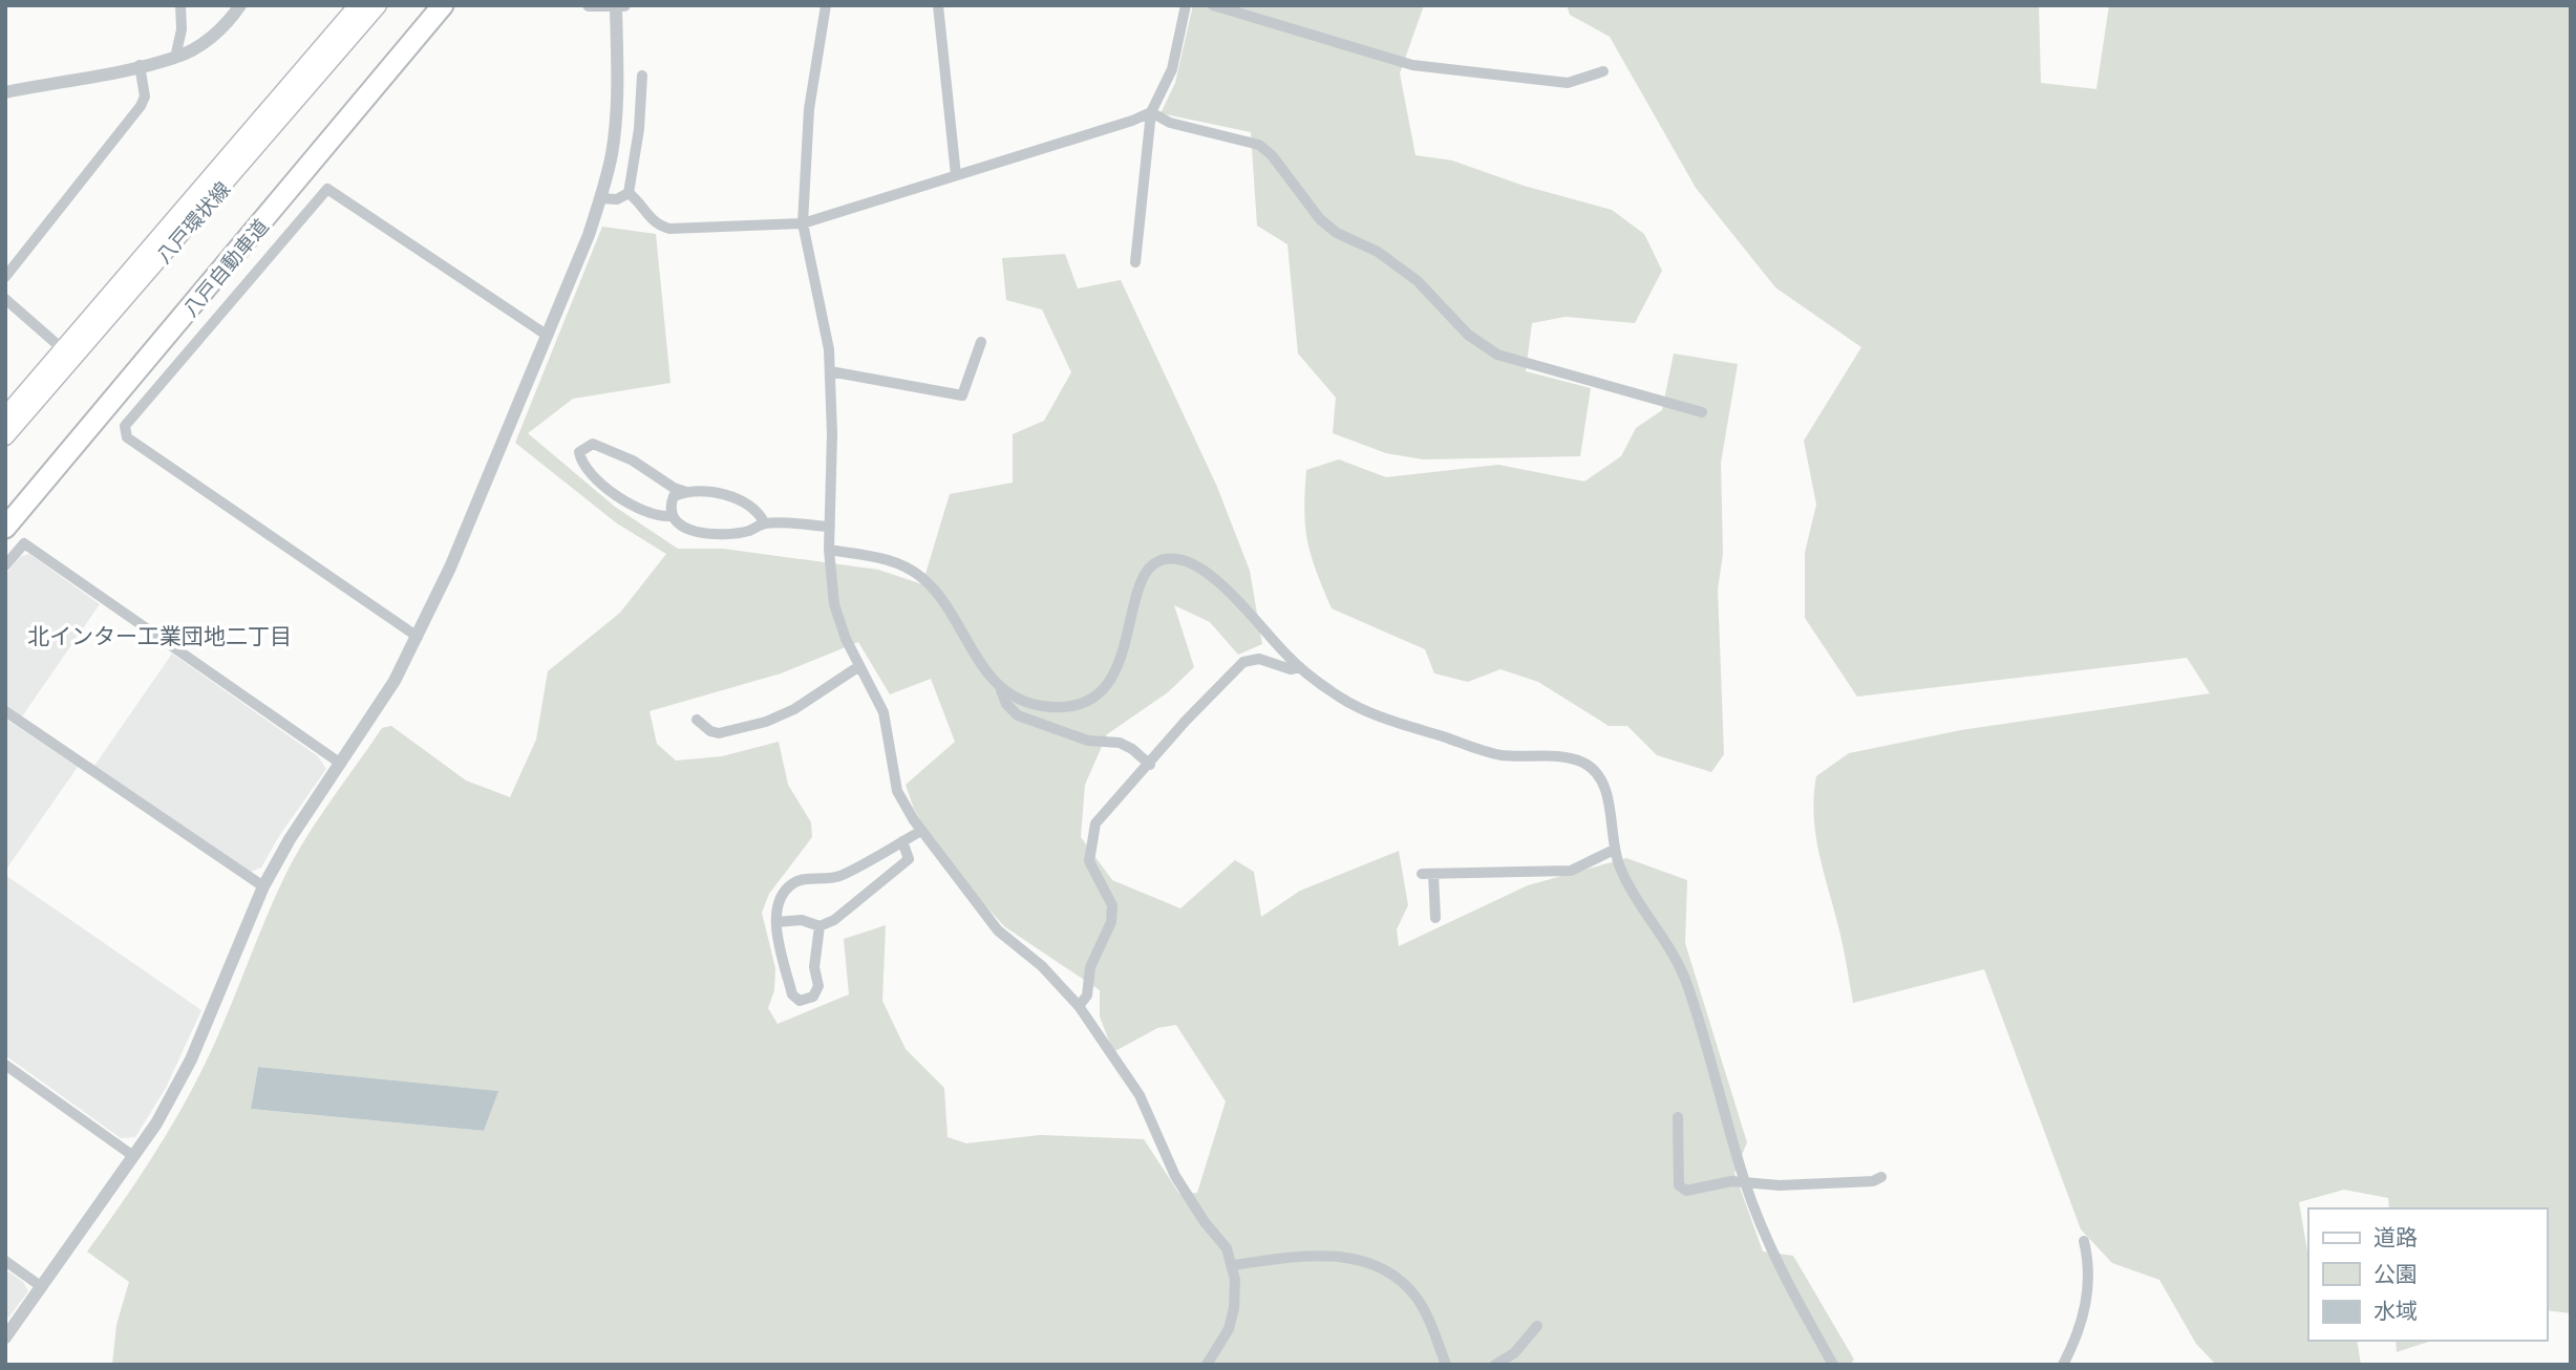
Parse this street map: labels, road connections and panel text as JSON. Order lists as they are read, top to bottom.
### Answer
{
  "streets": {
    "highway": ["八戸自動車道"],
    "main road": ["八戸環状線"]
  },
  "districts": ["北インター工業団地二丁目"],
  "legend": ["道路", "公園", "水域"]
}
